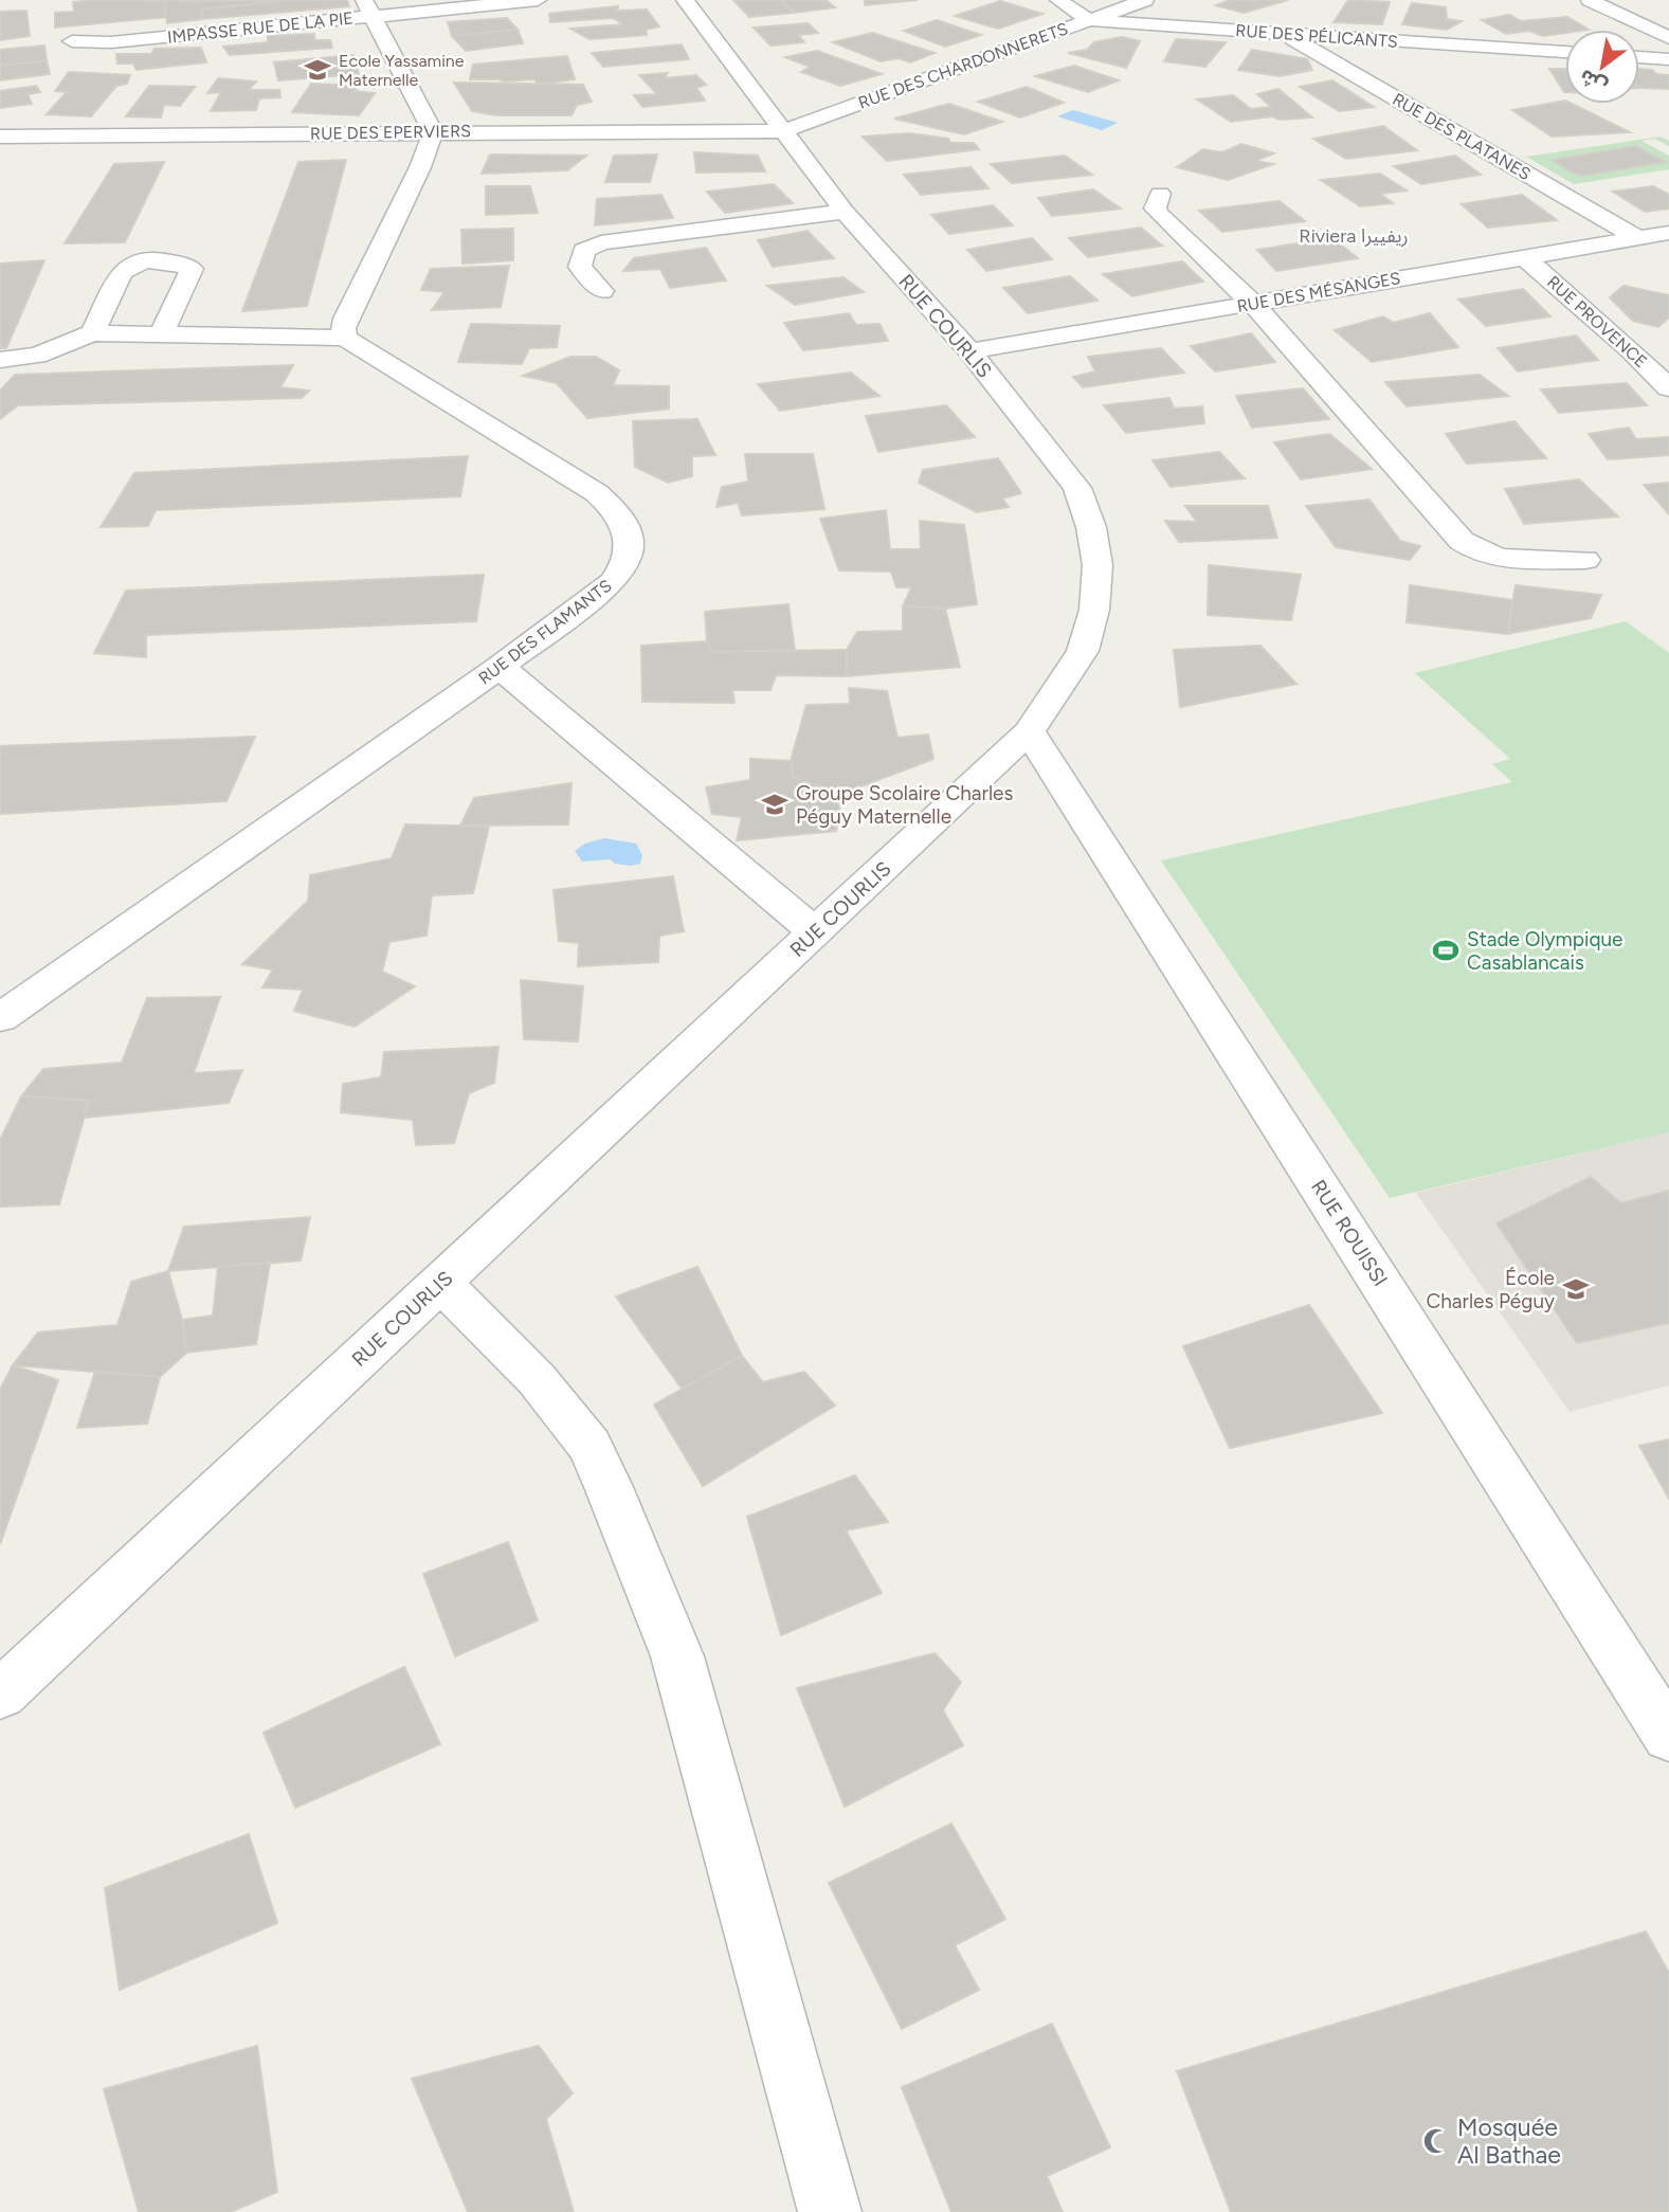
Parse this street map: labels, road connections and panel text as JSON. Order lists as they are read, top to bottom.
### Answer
{
  "streets": {
    "street": [
      "IMPASSE RUE DE LA PIE",
      "RUE DES PÉLICANTS",
      "RUE DES CHARDONNERETS",
      "RUE DES EPERVIERS",
      "RUE DES PLATANES",
      "RUE DES MÉSANGES",
      "RUE PROVENCE",
      "RUE COURLIS",
      "RUE DES FLAMANTS",
      "RUE ROUISSI"
    ]
  },
  "crossings": [
    ["RUE DES PÉLICANTS", "RUE DES CHARDONNERETS"],
    ["RUE DES PÉLICANTS", "RUE DES PLATANES"],
    ["RUE DES CHARDONNERETS", "RUE DES EPERVIERS"],
    ["RUE DES CHARDONNERETS", "RUE COURLIS"],
    ["RUE DES EPERVIERS", "RUE COURLIS"],
    ["RUE DES PLATANES", "RUE DES MÉSANGES"],
    ["RUE DES MÉSANGES", "RUE PROVENCE"],
    ["RUE DES MÉSANGES", "RUE COURLIS"],
    ["RUE COURLIS", "RUE ROUISSI"]
  ],
  "districts": ["Riviera ريفييرا"],
  "places": {
    "school or university": ["Ecole Yassamine Maternelle", "Groupe Scolaire Charles Péguy Maternelle", "École Charles Péguy"],
    "sports": ["Stade Olympique Casablancais"],
    "mosque": ["Mosquée Al Bathae"]
  },
  "north": "bottom left"
}
